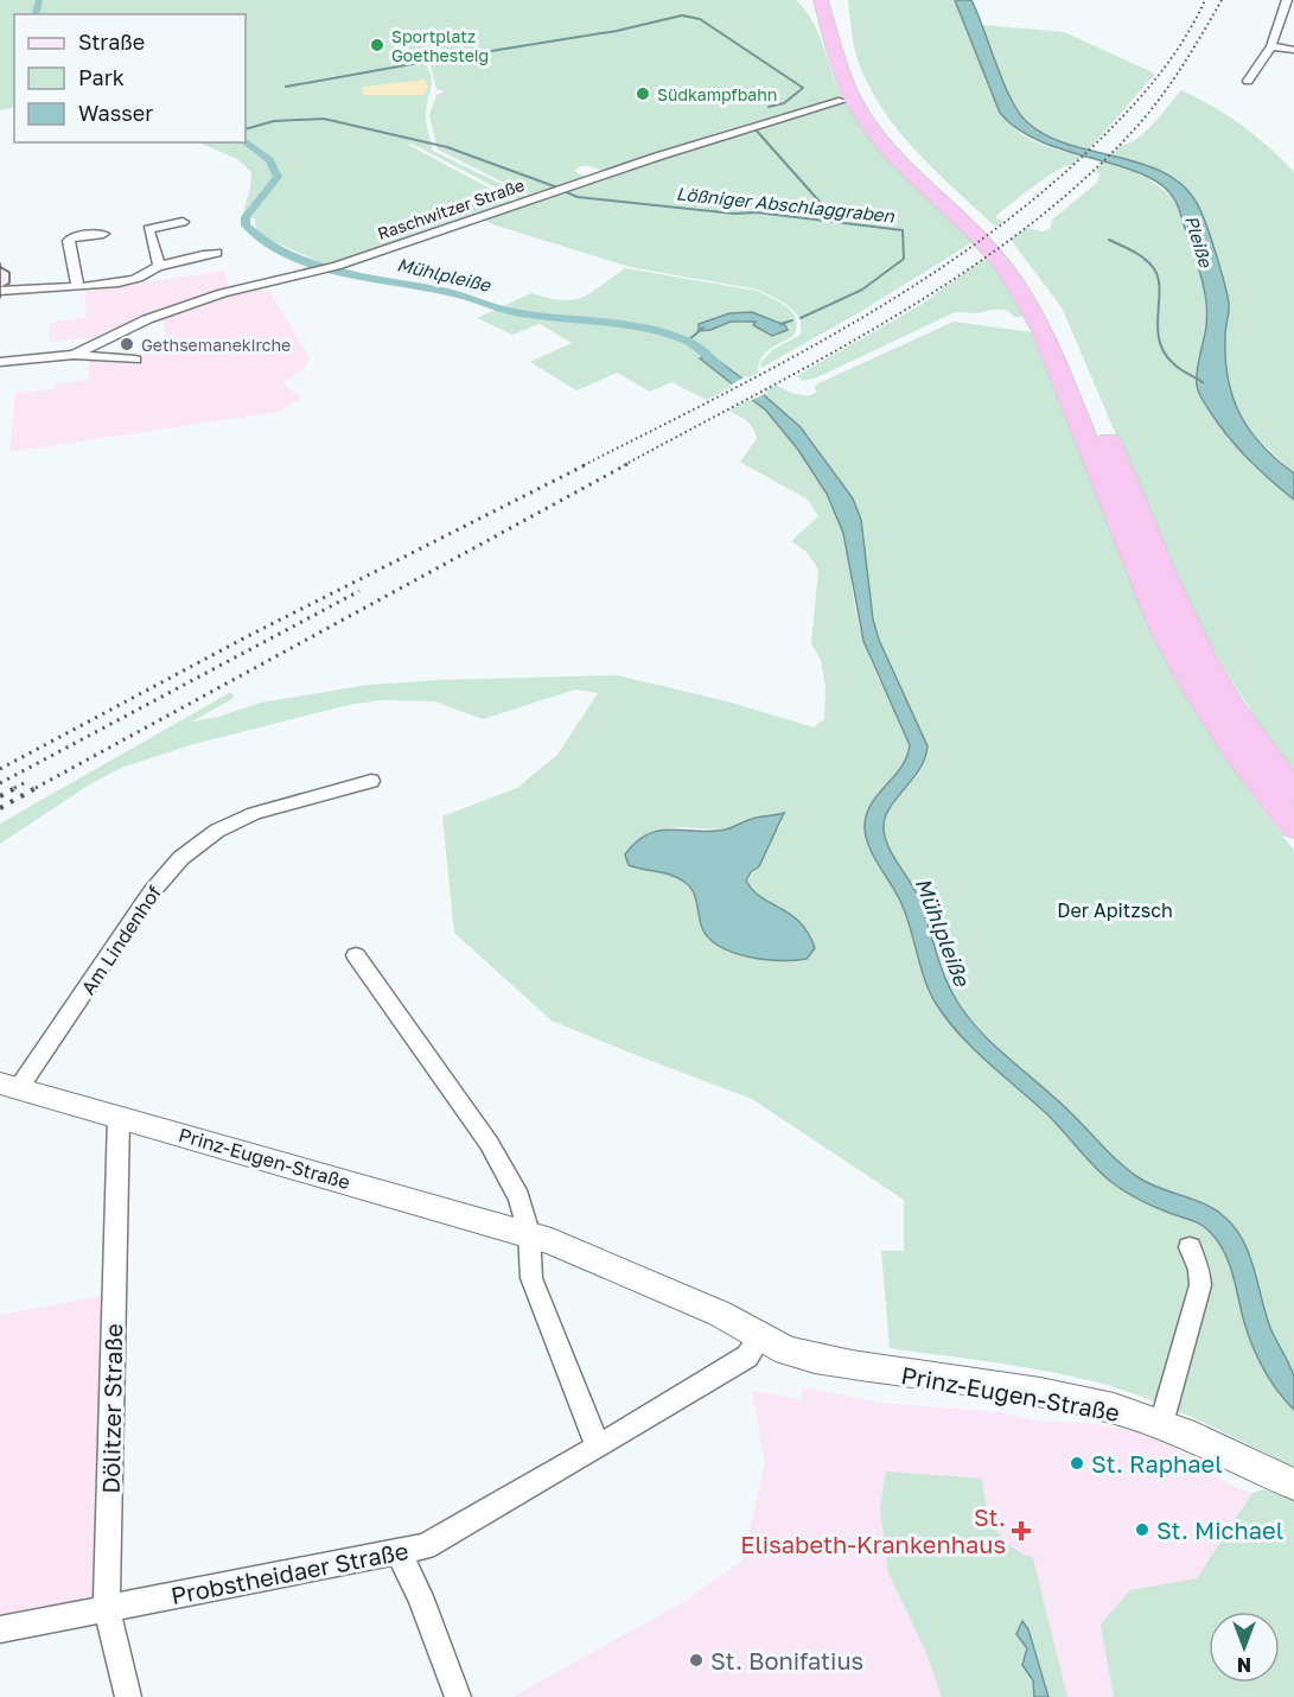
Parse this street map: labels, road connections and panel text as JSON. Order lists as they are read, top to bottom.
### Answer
{
  "streets": {
    "street": [
      "Raschwitzer Straße",
      "Am Lindenhof",
      "Prinz-Eugen-Straße",
      "Dölitzer Straße",
      "Probstheidaer Straße"
    ]
  },
  "crossings": [
    ["Am Lindenhof", "Prinz-Eugen-Straße"],
    ["Prinz-Eugen-Straße", "Dölitzer Straße"],
    ["Dölitzer Straße", "Probstheidaer Straße"]
  ],
  "water": ["Lößniger Abschlaggraben", "Pleiße", "Mühlpleiße"],
  "parks": ["Der Apitzsch"],
  "places": {
    "other": [
      "Sportplatz Goethesteig",
      "Südkampfbahn",
      "Gethsemanekirche",
      "St. Raphael",
      "St. Michael",
      "St. Bonifatius"
    ],
    "health": ["St. Elisabeth-Krankenhaus"]
  },
  "legend": ["Straße", "Park", "Wasser"],
  "north": "bottom"
}
